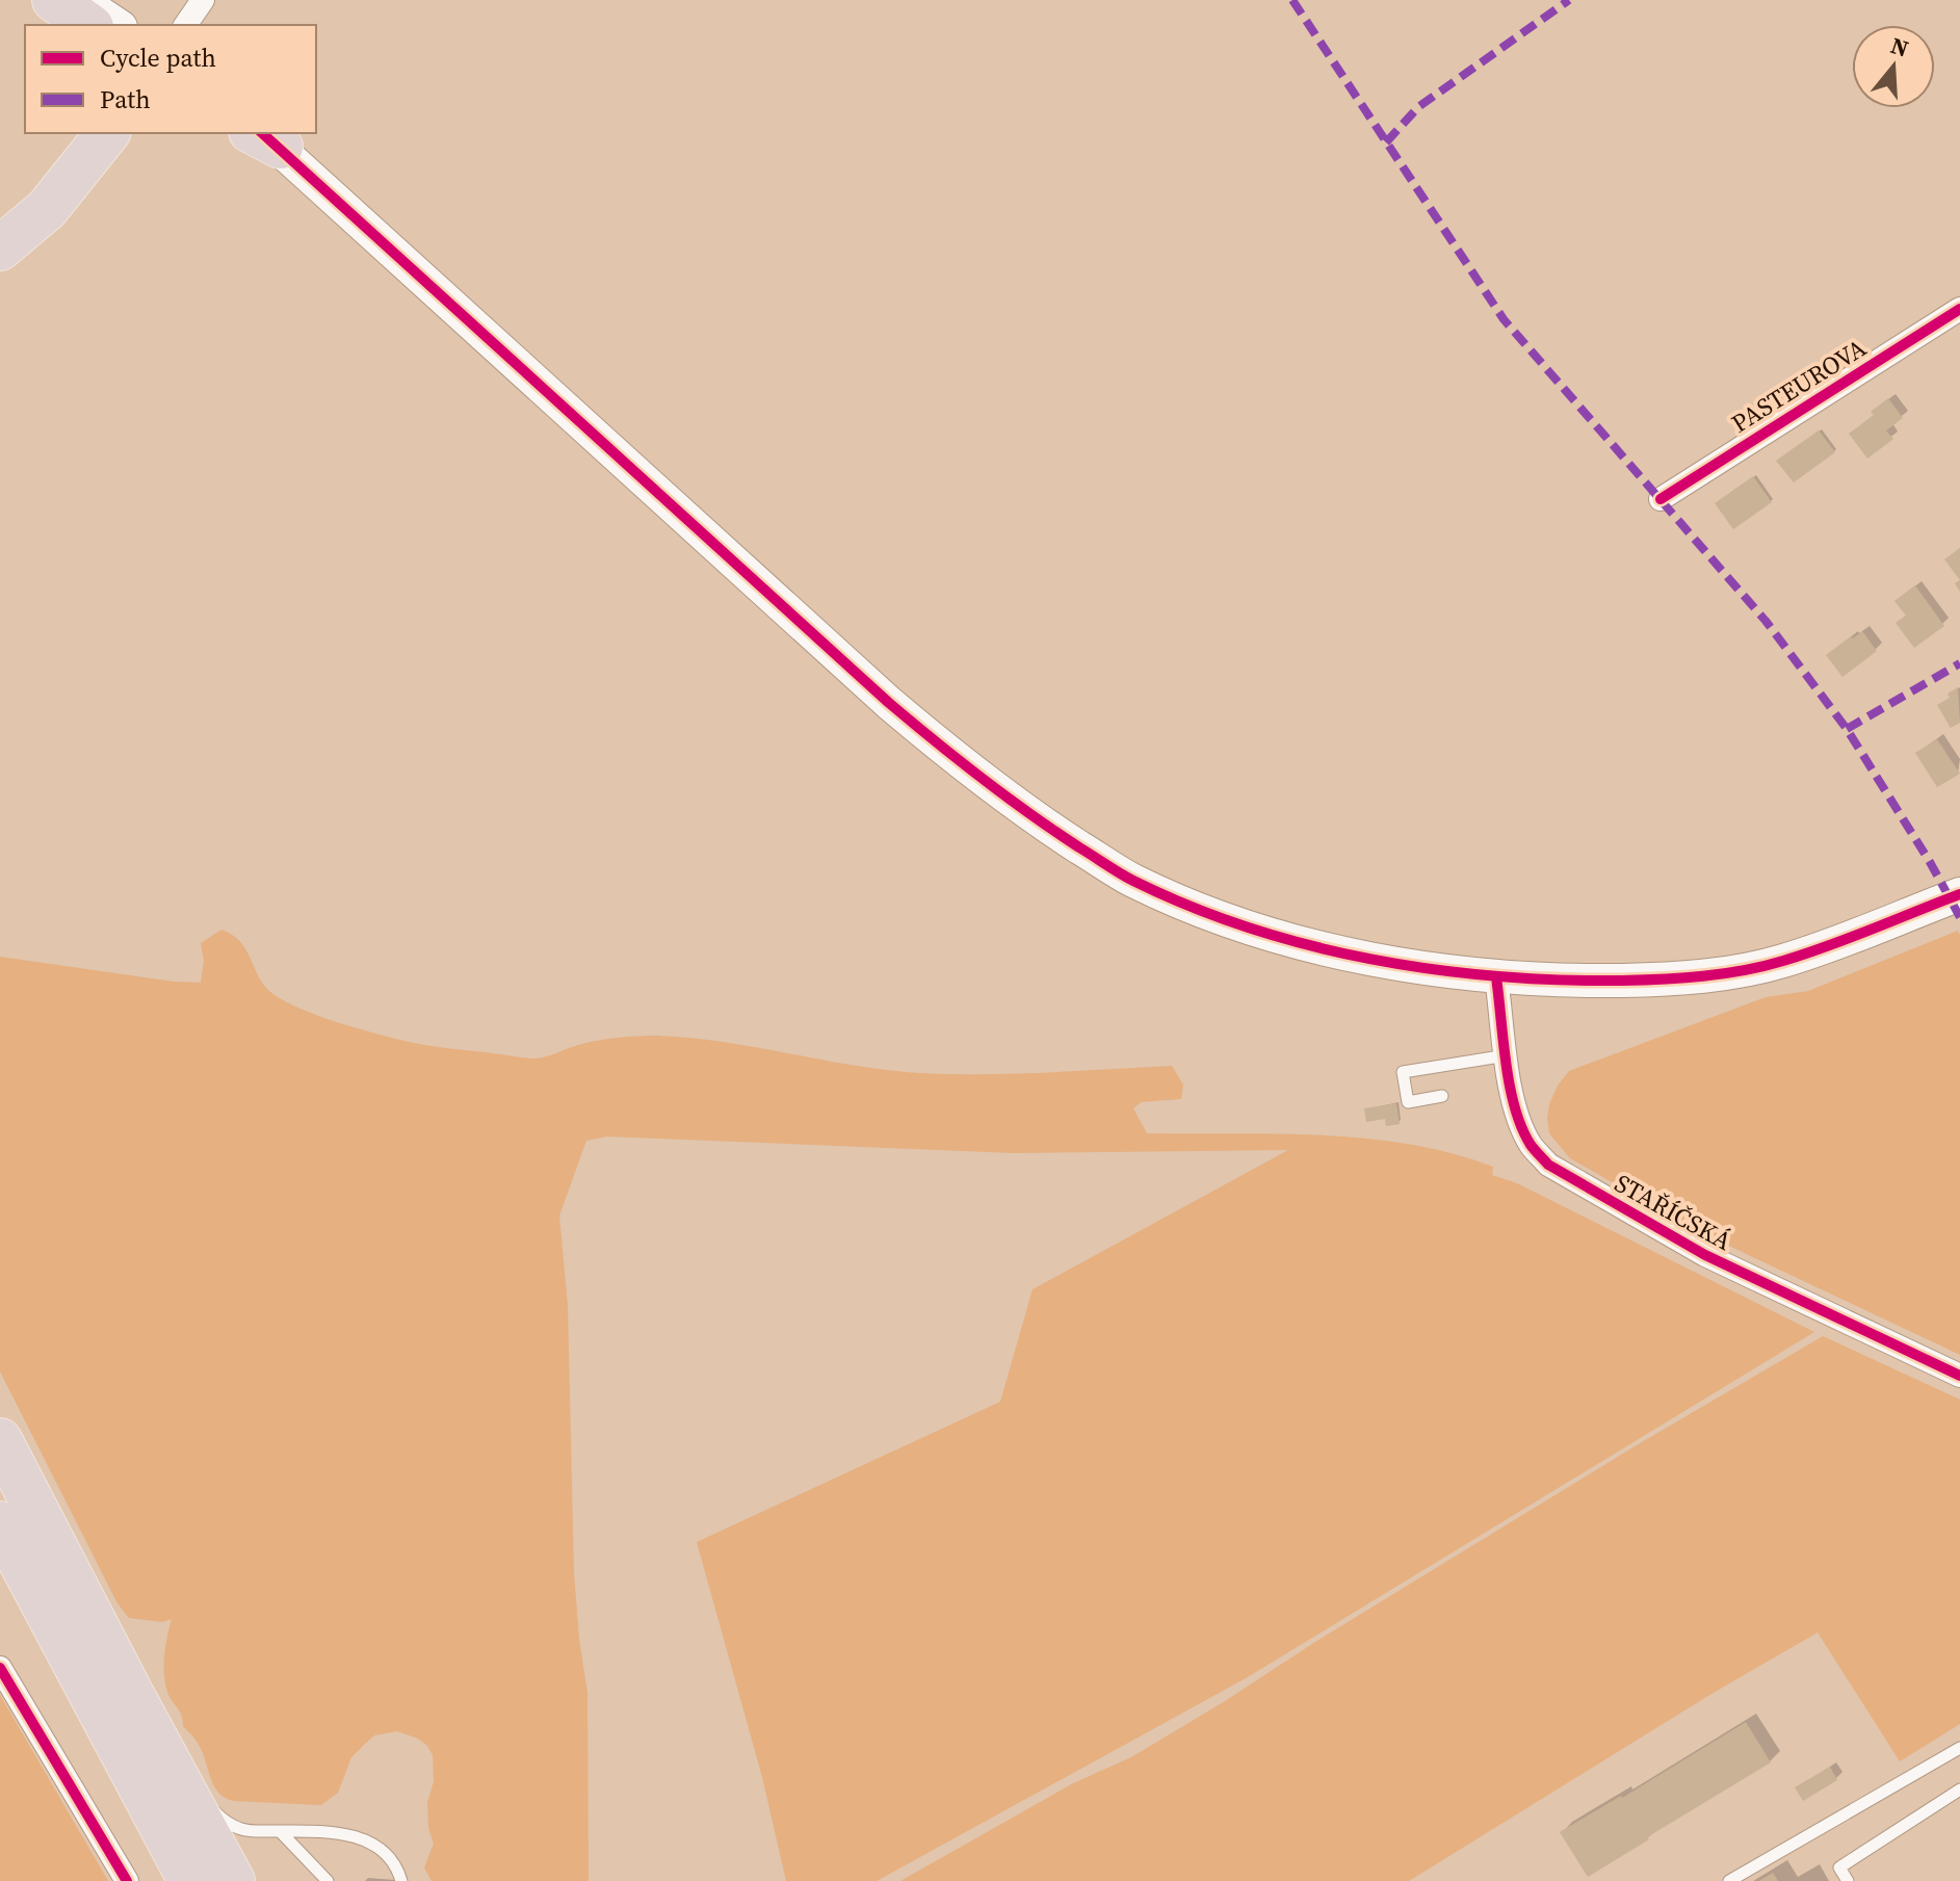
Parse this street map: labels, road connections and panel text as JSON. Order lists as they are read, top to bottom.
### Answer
{
  "streets": {
    "street": ["PASTEUROVA", "STAŘÍČSKÁ"]
  },
  "legend": ["Cycle path", "Path"],
  "north": "top"
}
